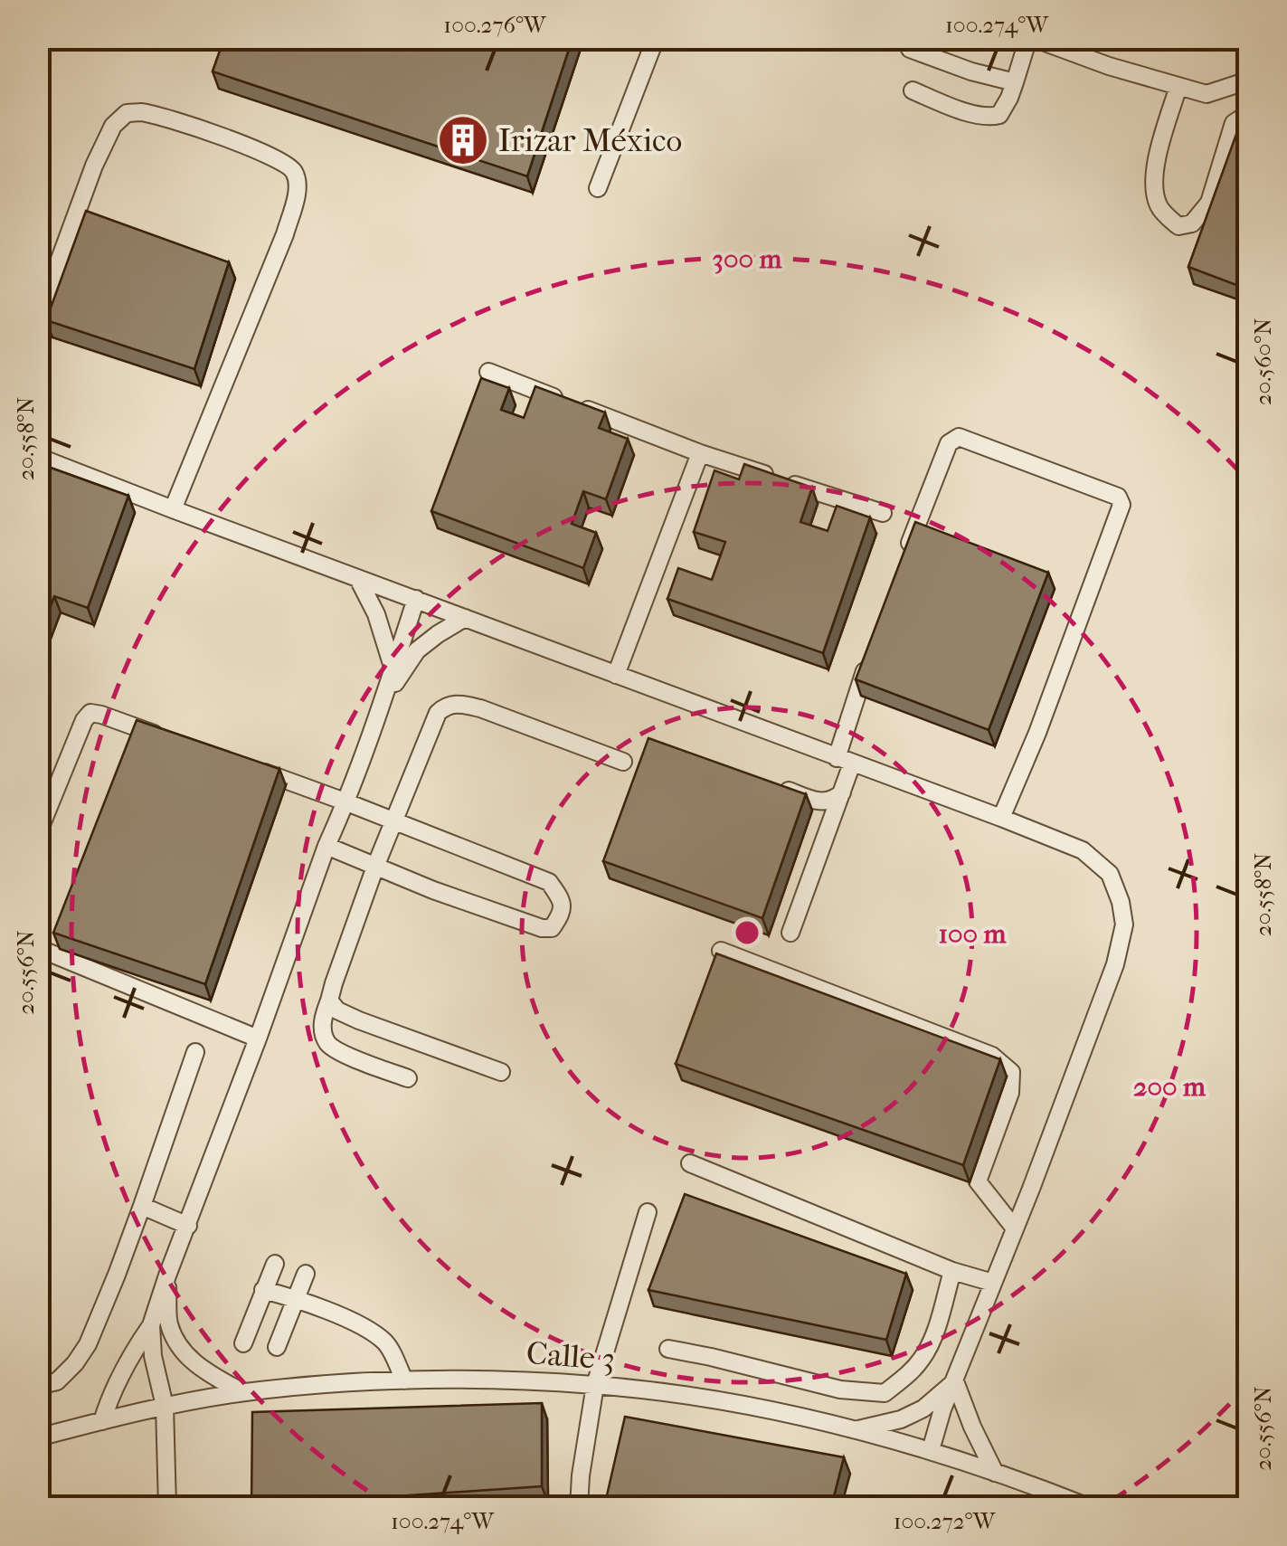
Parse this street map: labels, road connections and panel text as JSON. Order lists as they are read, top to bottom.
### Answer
{
  "streets": {
    "street": ["Calle 3"]
  },
  "places": {
    "building": ["Irizar México"]
  },
  "coordinates": [
    "100.276°W",
    "100.274°W",
    "20.560°N",
    "20.558°N",
    "20.556°N",
    "100.272°W"
  ],
  "rings": ["300 m", "100 m", "200 m"]
}
